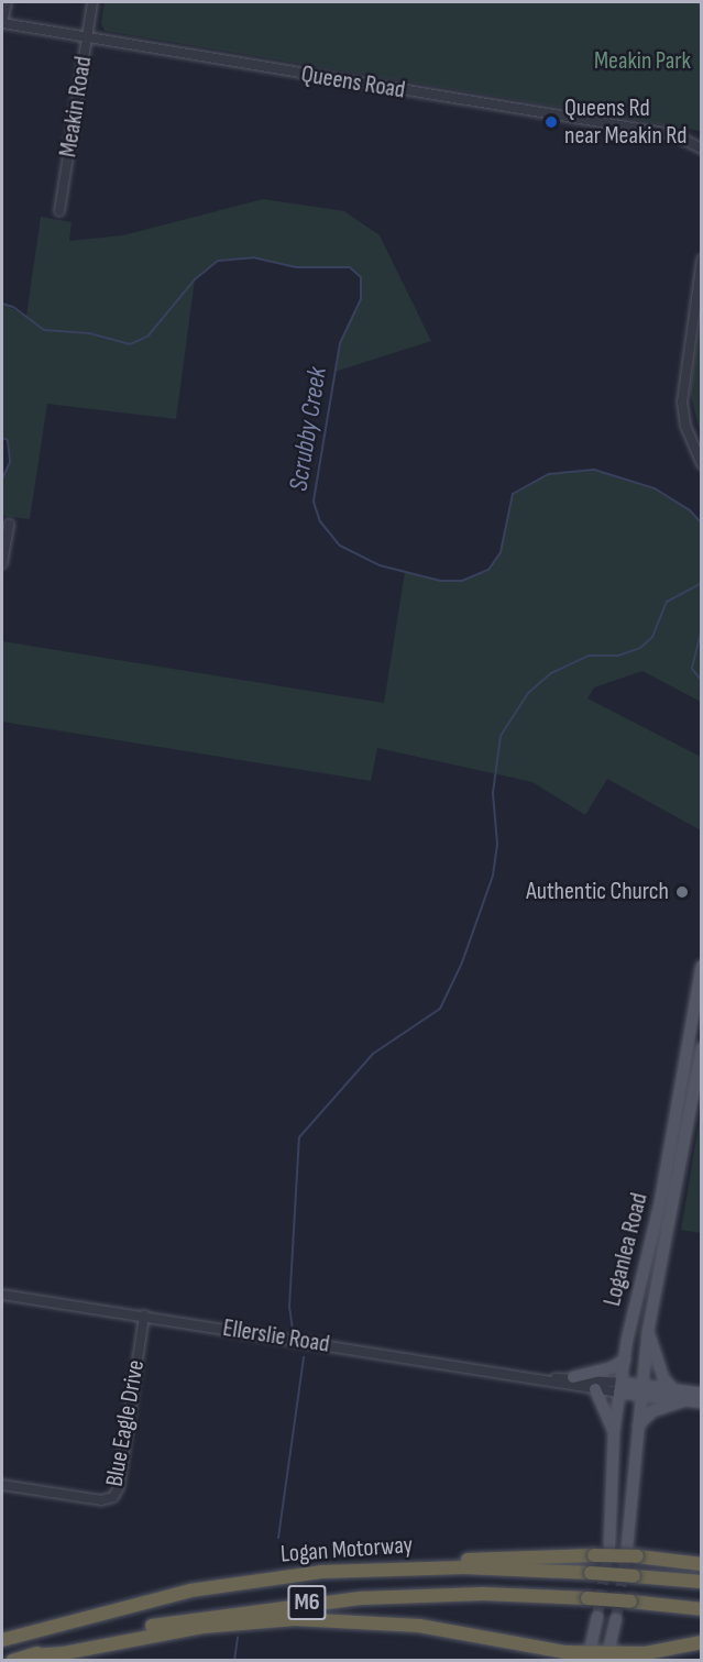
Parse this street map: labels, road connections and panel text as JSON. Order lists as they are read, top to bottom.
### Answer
{
  "streets": {
    "highway": ["Logan Motorway", "M6"],
    "main road": ["Loganlea Road"],
    "street": [
      "Queens Road",
      "Meakin Road",
      "Ellerslie Road",
      "Blue Eagle Drive"
    ]
  },
  "crossings": [
    ["Queens Road", "Meakin Road"],
    ["Loganlea Road", "Ellerslie Road"],
    ["Ellerslie Road", "Blue Eagle Drive"]
  ],
  "water": ["Scrubby Creek"],
  "parks": ["Meakin Park"],
  "places": ["Queens Rd near Meakin Rd", "Authentic Church"]
}
